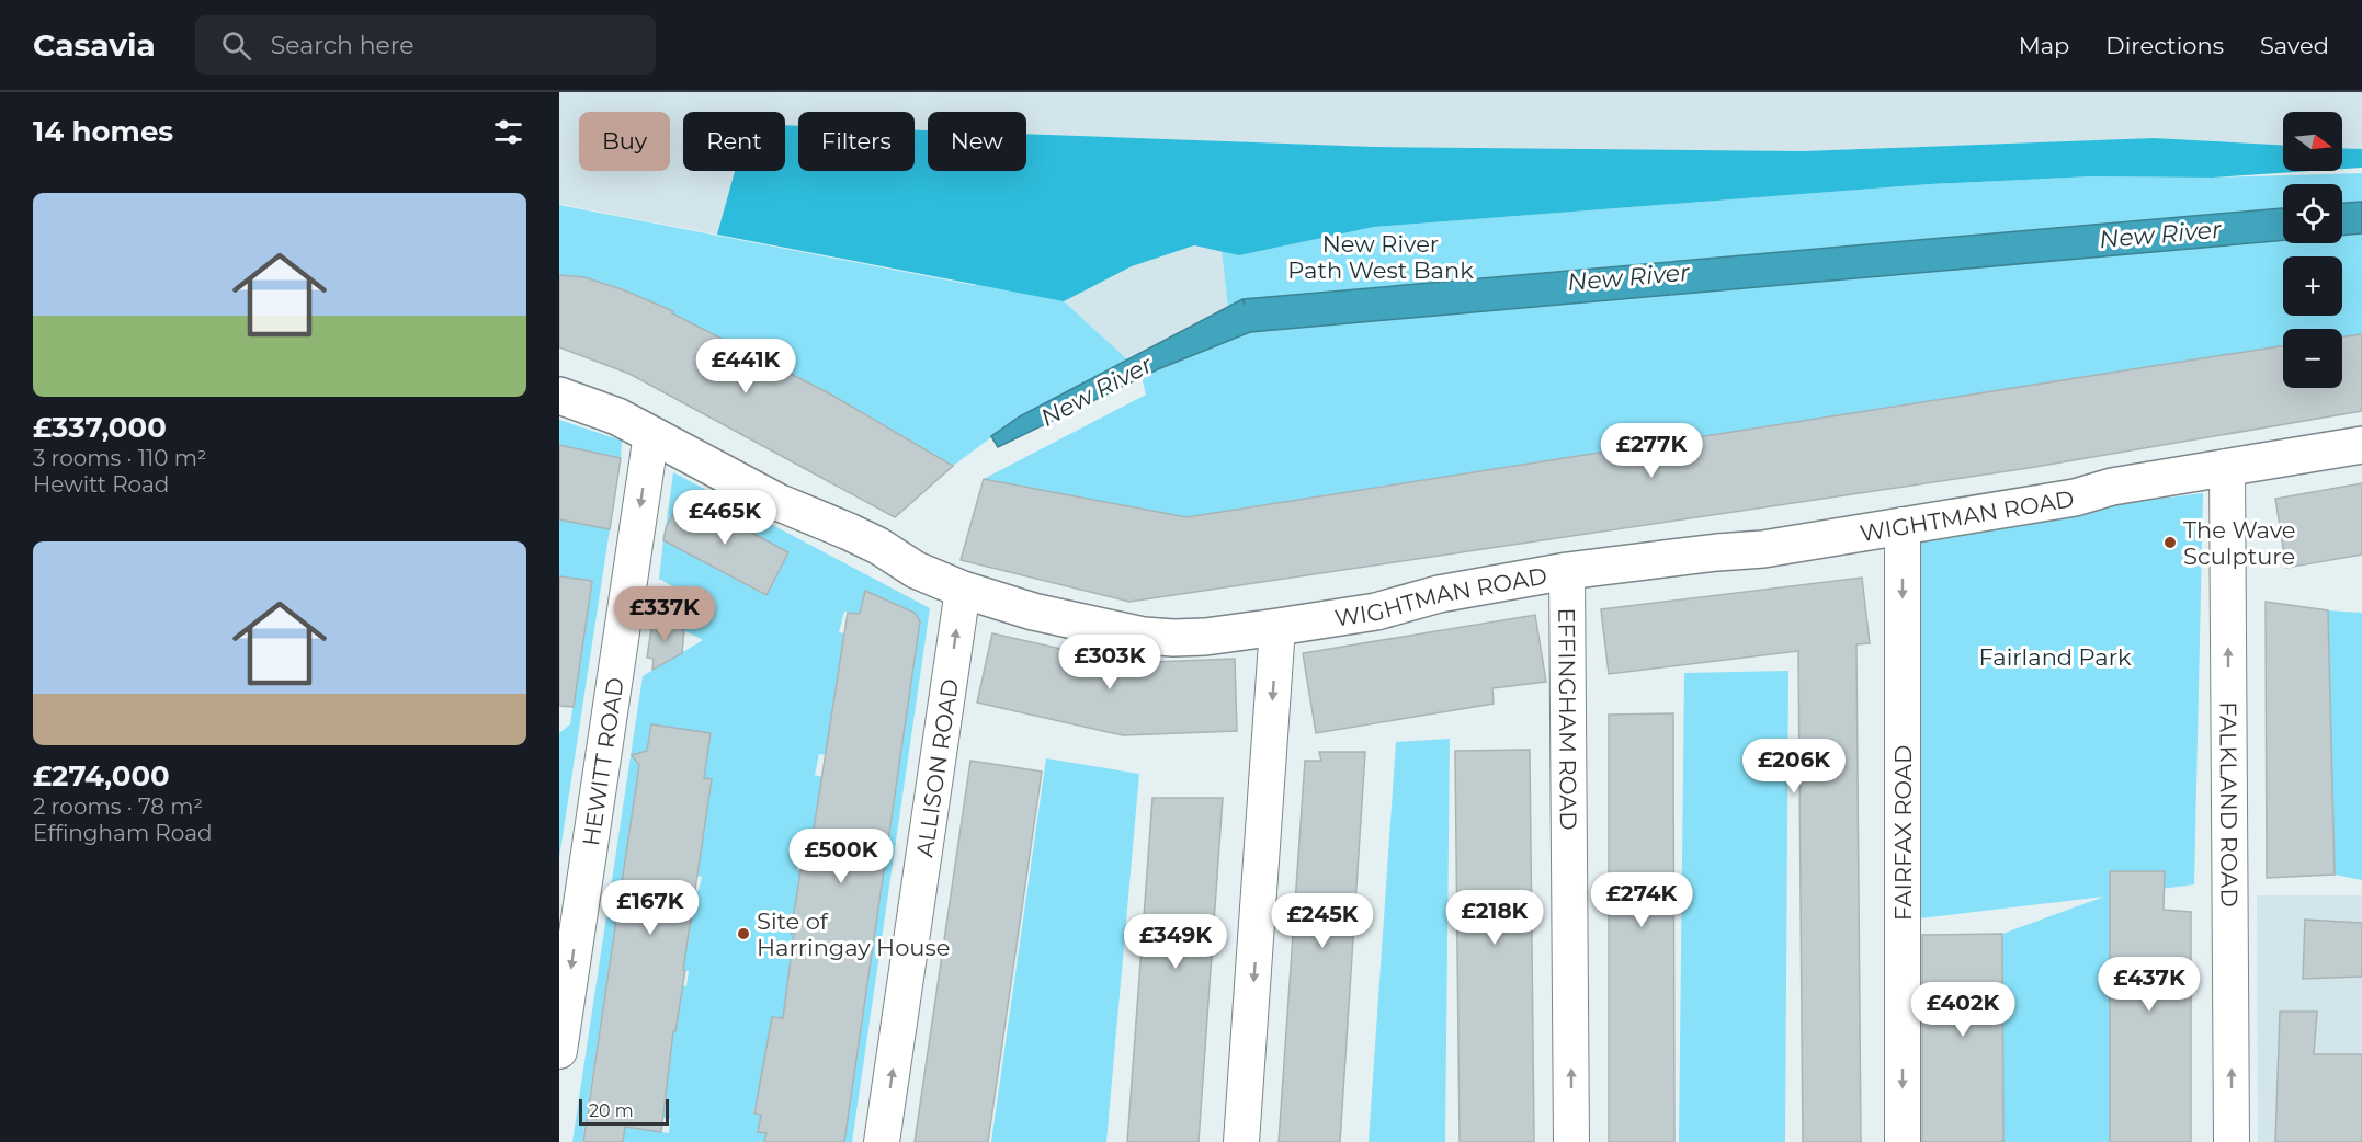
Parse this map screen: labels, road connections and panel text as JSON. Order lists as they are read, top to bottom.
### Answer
{
  "streets": {
    "main road": ["WIGHTMAN ROAD"],
    "street": [
      "EFFINGHAM ROAD",
      "HEWITT ROAD",
      "ALLISON ROAD",
      "FALKLAND ROAD",
      "FAIRFAX ROAD"
    ]
  },
  "crossings": [
    ["WIGHTMAN ROAD", "EFFINGHAM ROAD"],
    ["WIGHTMAN ROAD", "HEWITT ROAD"],
    ["WIGHTMAN ROAD", "ALLISON ROAD"],
    ["WIGHTMAN ROAD", "FALKLAND ROAD"],
    ["WIGHTMAN ROAD", "FAIRFAX ROAD"]
  ],
  "one_way": [
    "HEWITT ROAD",
    "ALLISON ROAD",
    "FALKLAND ROAD",
    "FAIRFAX ROAD"
  ],
  "water": ["New River"],
  "parks": ["New River Path West Bank", "Fairland Park"],
  "places": ["The Wave Sculpture", "Site of Harringay House"],
  "scale_bar": "20 m",
  "north": "right",
  "page": {
    "header": "Casavia",
    "search": "Search here",
    "nav": ["Map", "Directions", "Saved"],
    "heading": "14 homes",
    "map_buttons": ["+", "−"],
    "chip": [
      "Buy",
      "Rent",
      "Filters",
      "New"
    ],
    "list": [
      {
        "name": "£337,000",
        "note": "3 rooms · 110 m² · Hewitt Road"
      },
      {
        "name": "£274,000",
        "note": "2 rooms · 78 m² · Effingham Road"
      }
    ],
    "price": [
      "£441K",
      "£277K",
      "£465K",
      "£337K",
      "£303K",
      "£206K",
      "£500K",
      "£274K",
      "£167K",
      "£218K",
      "£245K",
      "£349K",
      "£437K",
      "£402K"
    ],
    "scale": "20 m"
  }
}
